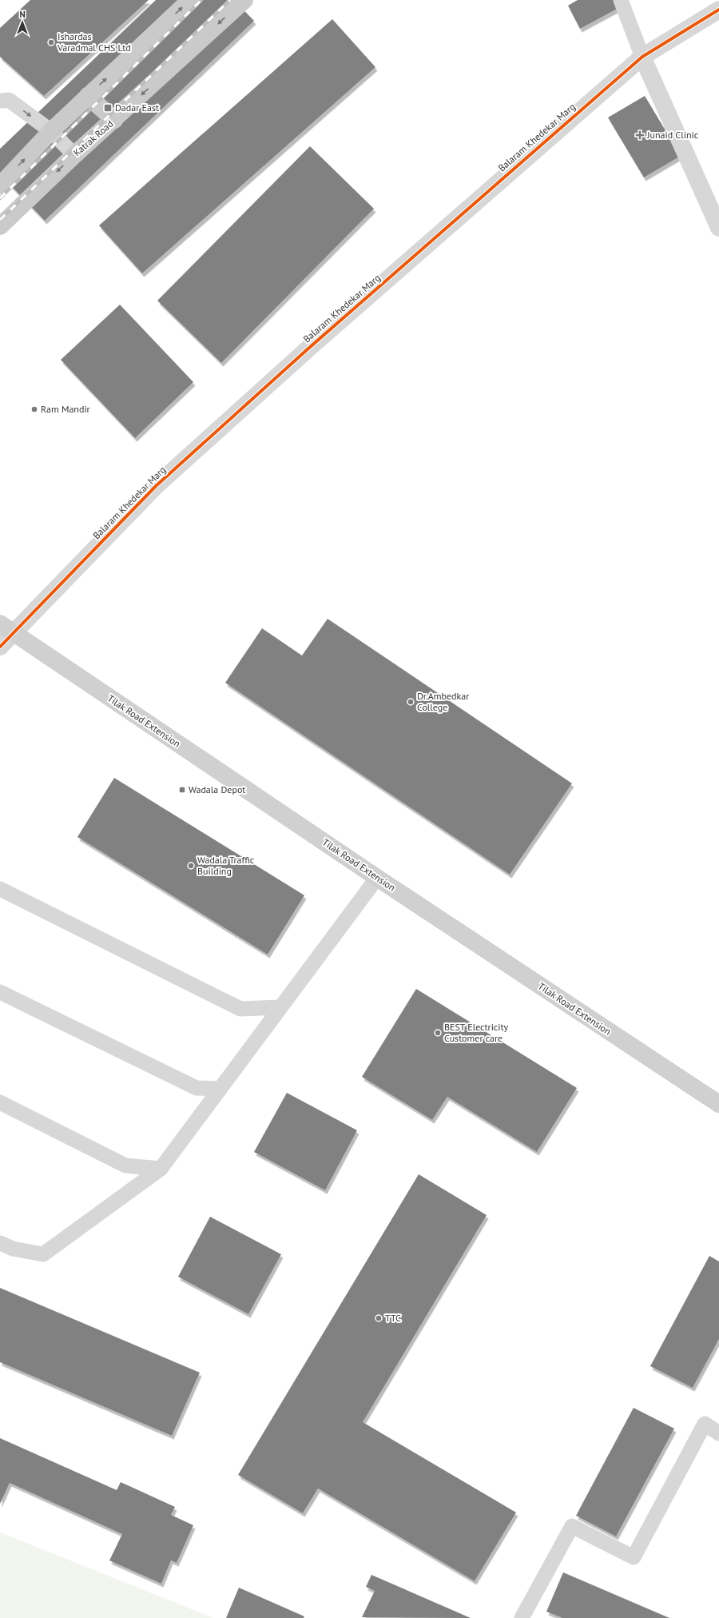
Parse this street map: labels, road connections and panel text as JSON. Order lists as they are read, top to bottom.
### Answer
{
  "streets": {
    "main road": ["Katrak Road", "Tilak Road Extension"],
    "street": ["Balaram Khedekar Marg"]
  },
  "crossings": [
    ["Balaram Khedekar Marg", "Tilak Road Extension"]
  ],
  "places": {
    "other": [
      "Ishardas Varadmal CHS Ltd",
      "Ram Mandir",
      "Dr.Ambedkar College",
      "Wadala Traffic Building",
      "BEST Electricity Customer care",
      "TTC"
    ],
    "transit": ["Dadar East", "Wadala Depot"],
    "health": ["Junaid Clinic"]
  },
  "north": "top"
}
